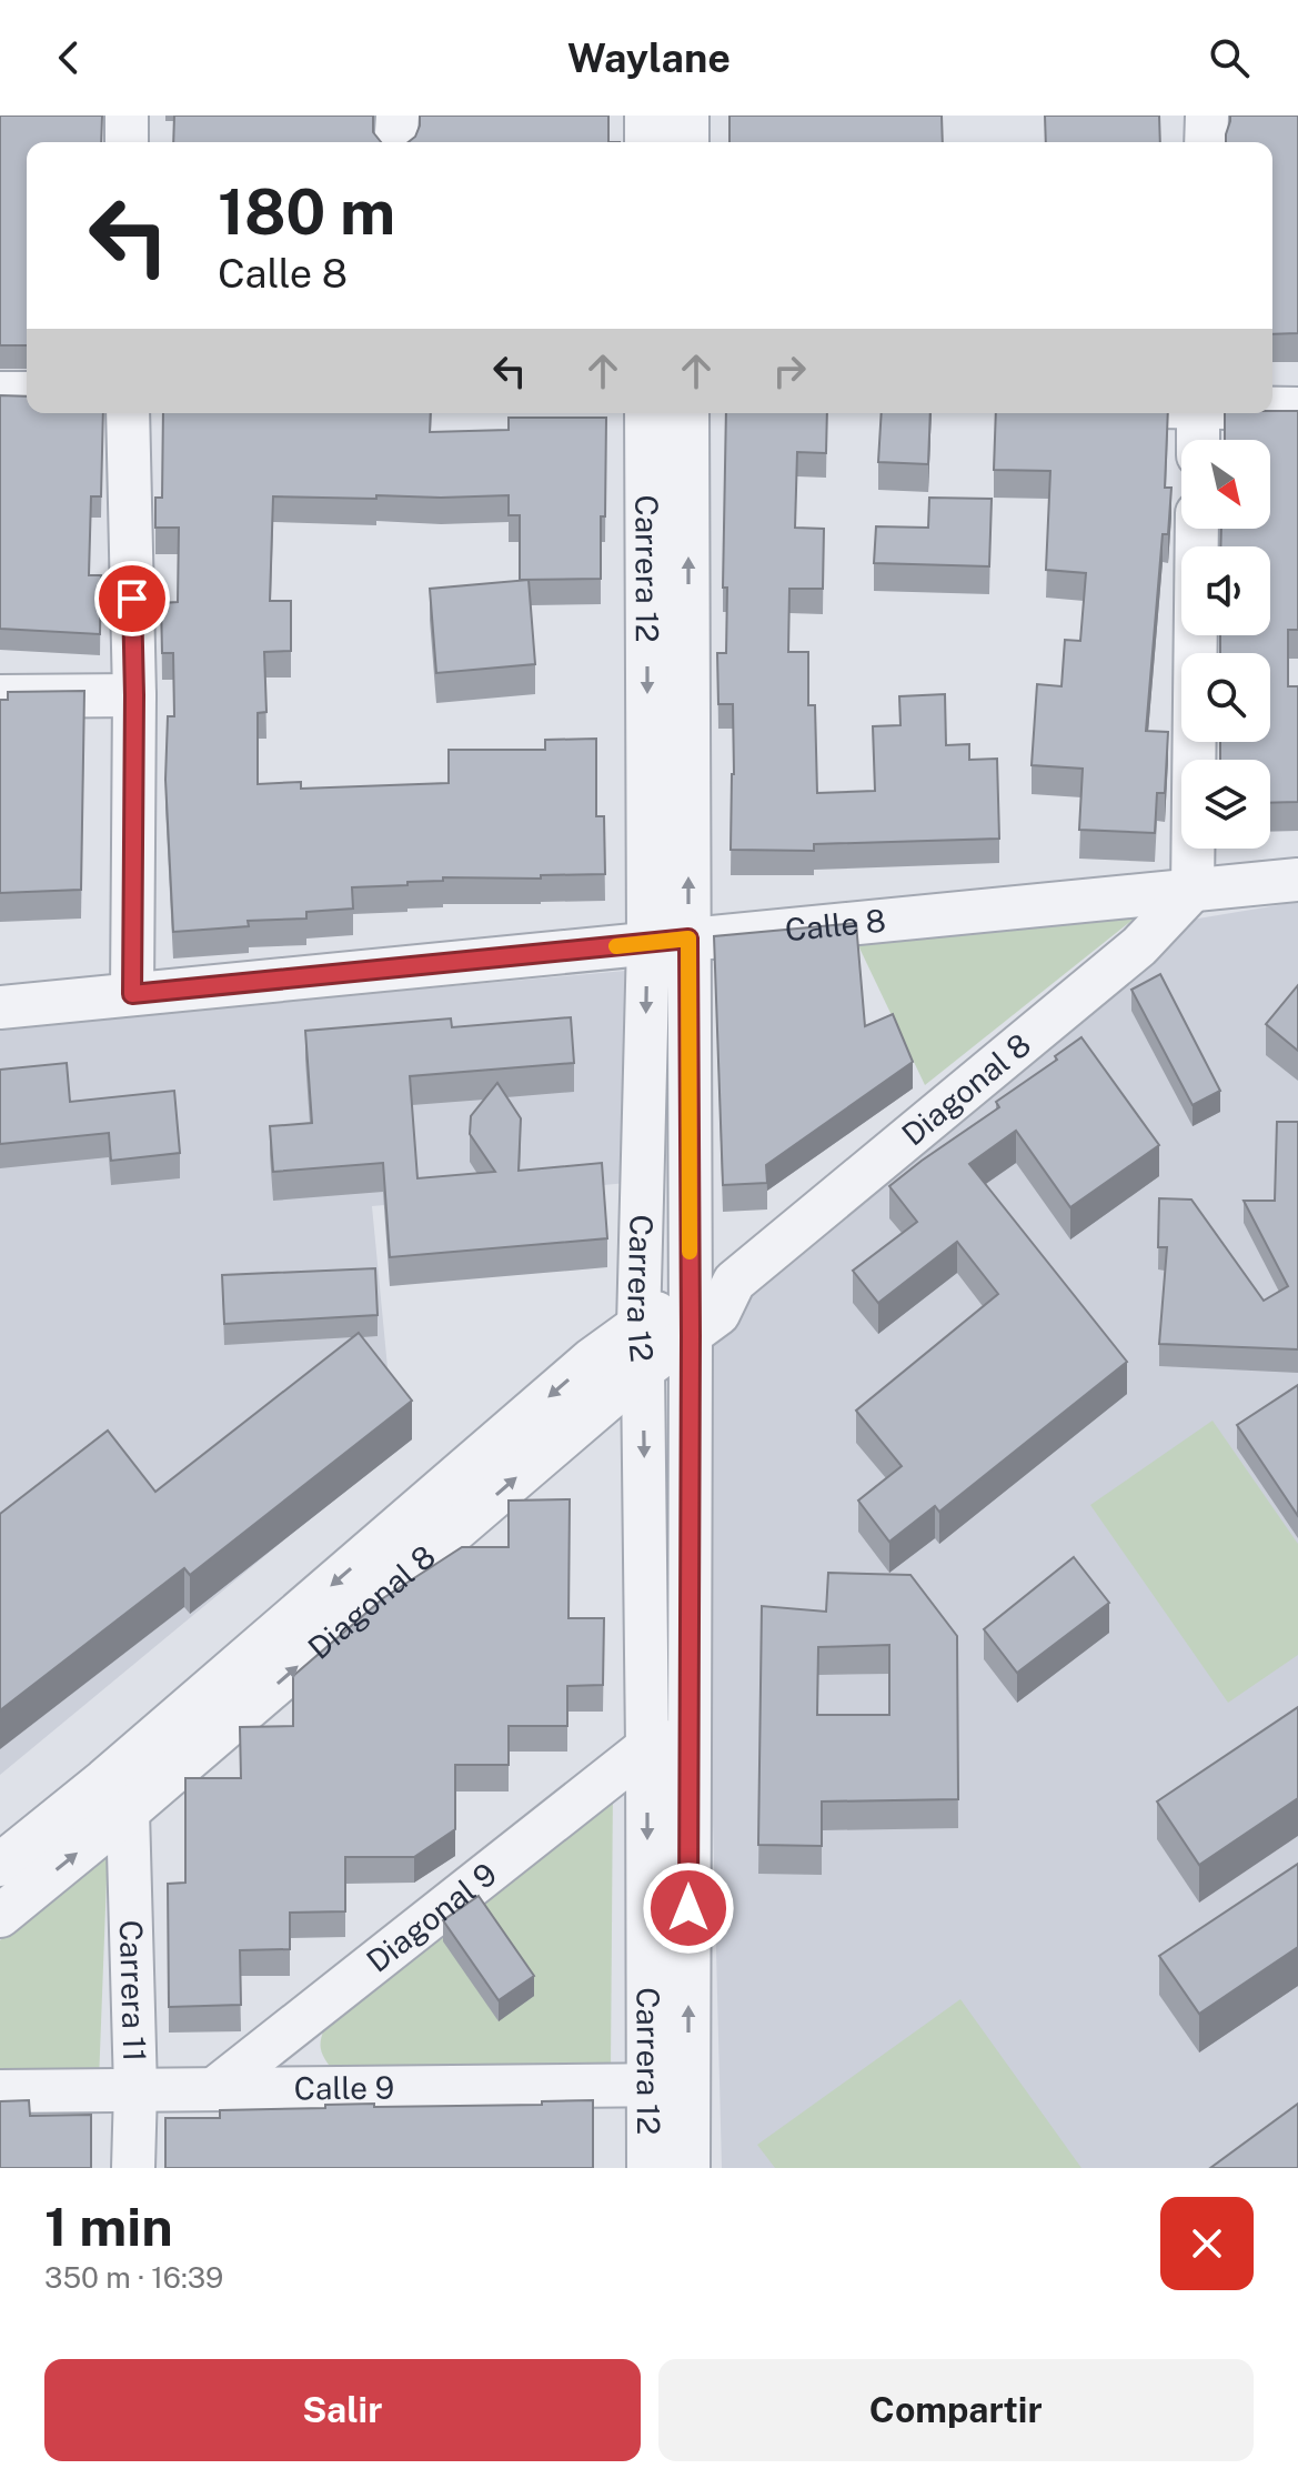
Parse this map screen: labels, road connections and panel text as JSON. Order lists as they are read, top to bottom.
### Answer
{
  "streets": {
    "street": [
      "Carrera 12",
      "Calle 8",
      "Diagonal 8",
      "Diagonal 9",
      "Carrera 11",
      "Calle 9"
    ]
  },
  "crossings": [
    ["Carrera 12", "Calle 8"],
    ["Carrera 12", "Diagonal 8"],
    ["Carrera 12", "Diagonal 9"],
    ["Carrera 12", "Calle 9"],
    ["Calle 8", "Diagonal 8"],
    ["Diagonal 8", "Carrera 11"],
    ["Diagonal 9", "Calle 9"],
    ["Carrera 11", "Calle 9"]
  ],
  "north": "bottom right",
  "page": {
    "header": "Waylane",
    "turn": ["180 m", "Calle 8"],
    "heading": ["1 min", "350 m · 16:39"],
    "buttons": ["Salir", "Compartir"]
  }
}
